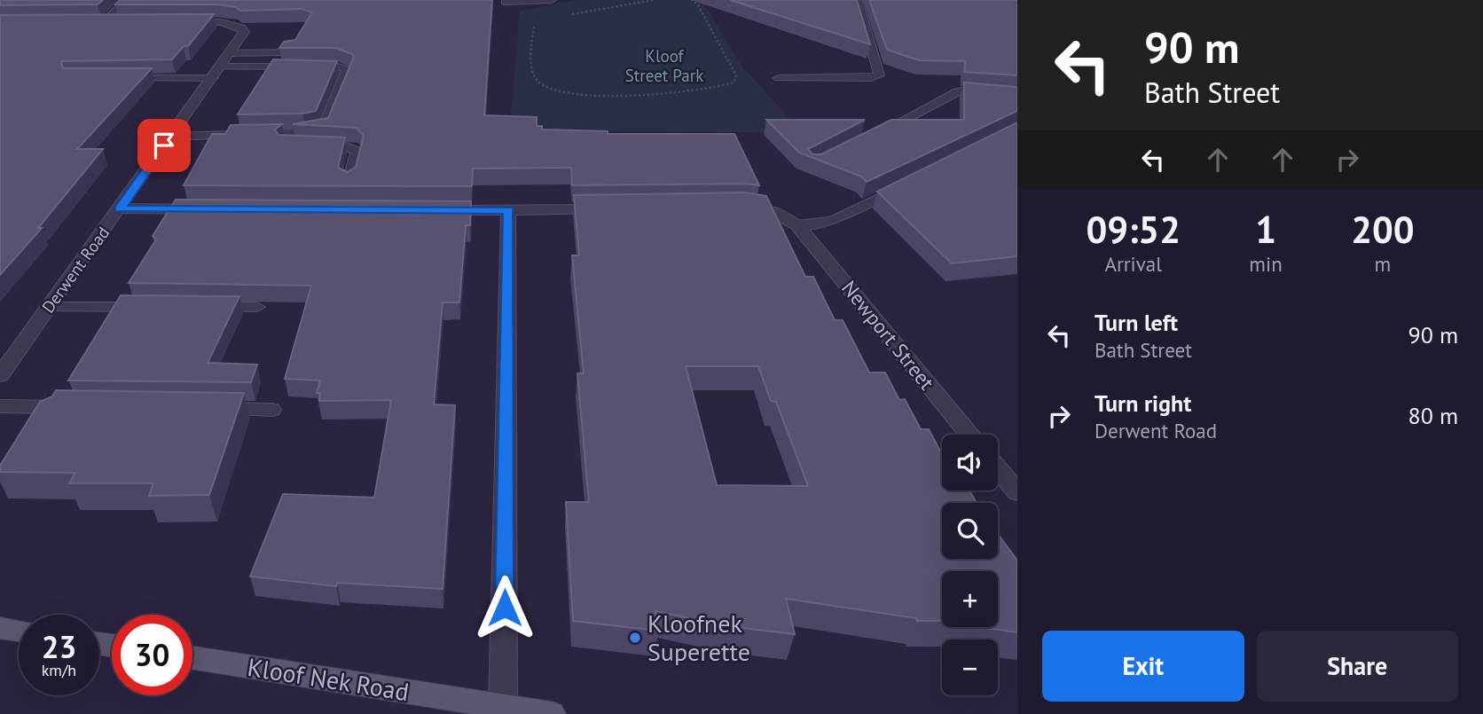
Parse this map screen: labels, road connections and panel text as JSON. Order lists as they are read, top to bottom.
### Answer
{
  "streets": {
    "main road": ["Kloof Nek Road"],
    "street": ["Derwent Road", "Newport Street"]
  },
  "parks": ["Kloof Street Park"],
  "places": ["Kloofnek Superette"],
  "page": {
    "turn": ["90 m", "Bath Street"],
    "eta": [
      "09:52",
      "Arrival",
      "1",
      "min",
      "200",
      "m"
    ],
    "list": [
      {
        "name": "Turn left",
        "note": "Bath Street",
        "value": "90 m"
      },
      {
        "name": "Turn right",
        "note": "Derwent Road",
        "value": "80 m"
      }
    ],
    "map_buttons": ["+", "−"],
    "speed": "23 km/h",
    "limit": "30",
    "buttons": ["Exit", "Share"]
  }
}
